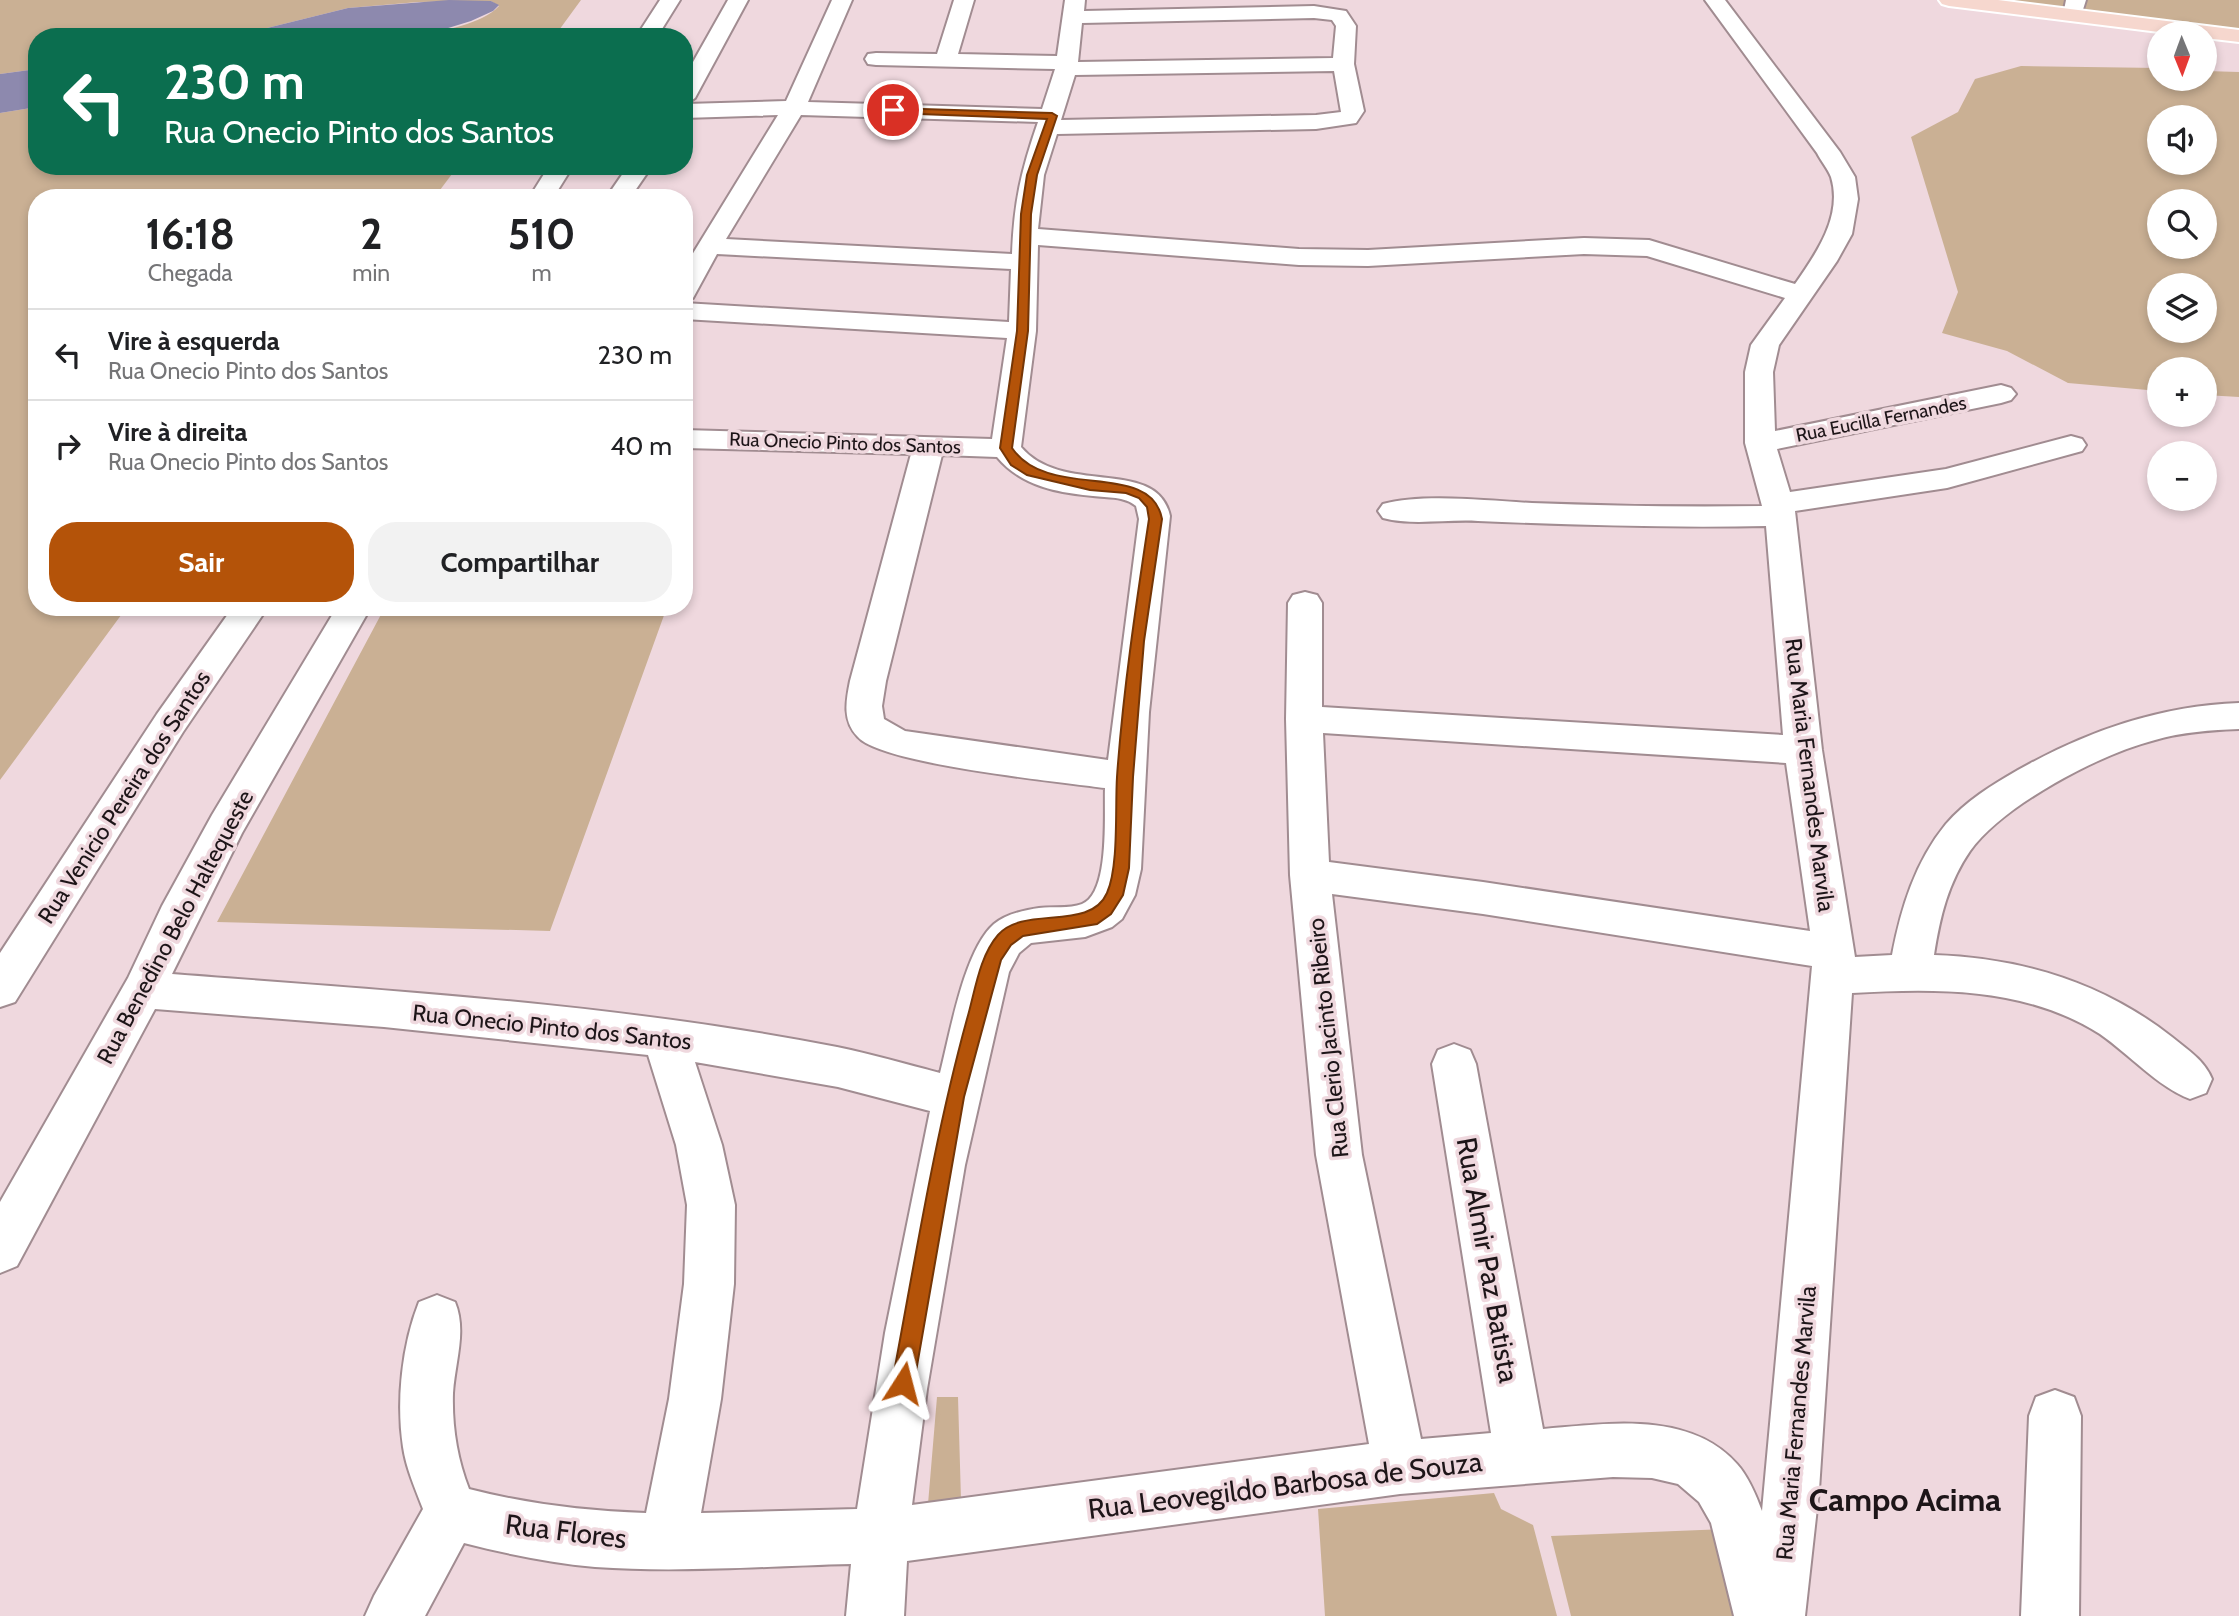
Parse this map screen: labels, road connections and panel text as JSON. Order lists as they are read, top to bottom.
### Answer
{
  "streets": {
    "street": [
      "Rua Eucilla Fernandes",
      "Rua Onecio Pinto dos Santos",
      "Rua Maria Fernandes Marvila",
      "Rua Venicio Pereira dos Santos",
      "Rua Benedino Belo Haltequeste",
      "Rua Clerio Jacinto Ribeiro",
      "Rua Almir Paz Batista",
      "Rua Leovegildo Barbosa de Souza",
      "Rua Flores"
    ]
  },
  "crossings": [
    ["Rua Eucilla Fernandes", "Rua Maria Fernandes Marvila"],
    ["Rua Onecio Pinto dos Santos", "Rua Benedino Belo Haltequeste"],
    ["Rua Maria Fernandes Marvila", "Rua Leovegildo Barbosa de Souza"],
    ["Rua Clerio Jacinto Ribeiro", "Rua Leovegildo Barbosa de Souza"],
    ["Rua Almir Paz Batista", "Rua Leovegildo Barbosa de Souza"],
    ["Rua Leovegildo Barbosa de Souza", "Rua Flores"]
  ],
  "districts": ["Campo Acima"],
  "north": "bottom",
  "page": {
    "map_buttons": ["+", "−"],
    "turn": ["230 m", "Rua Onecio Pinto dos Santos"],
    "eta": [
      "16:18",
      "Chegada",
      "2",
      "min",
      "510",
      "m"
    ],
    "list": [
      {
        "name": "Vire à esquerda",
        "note": "Rua Onecio Pinto dos Santos",
        "value": "230 m"
      },
      {
        "name": "Vire à direita",
        "note": "Rua Onecio Pinto dos Santos",
        "value": "40 m"
      }
    ],
    "buttons": ["Sair", "Compartilhar"]
  }
}
